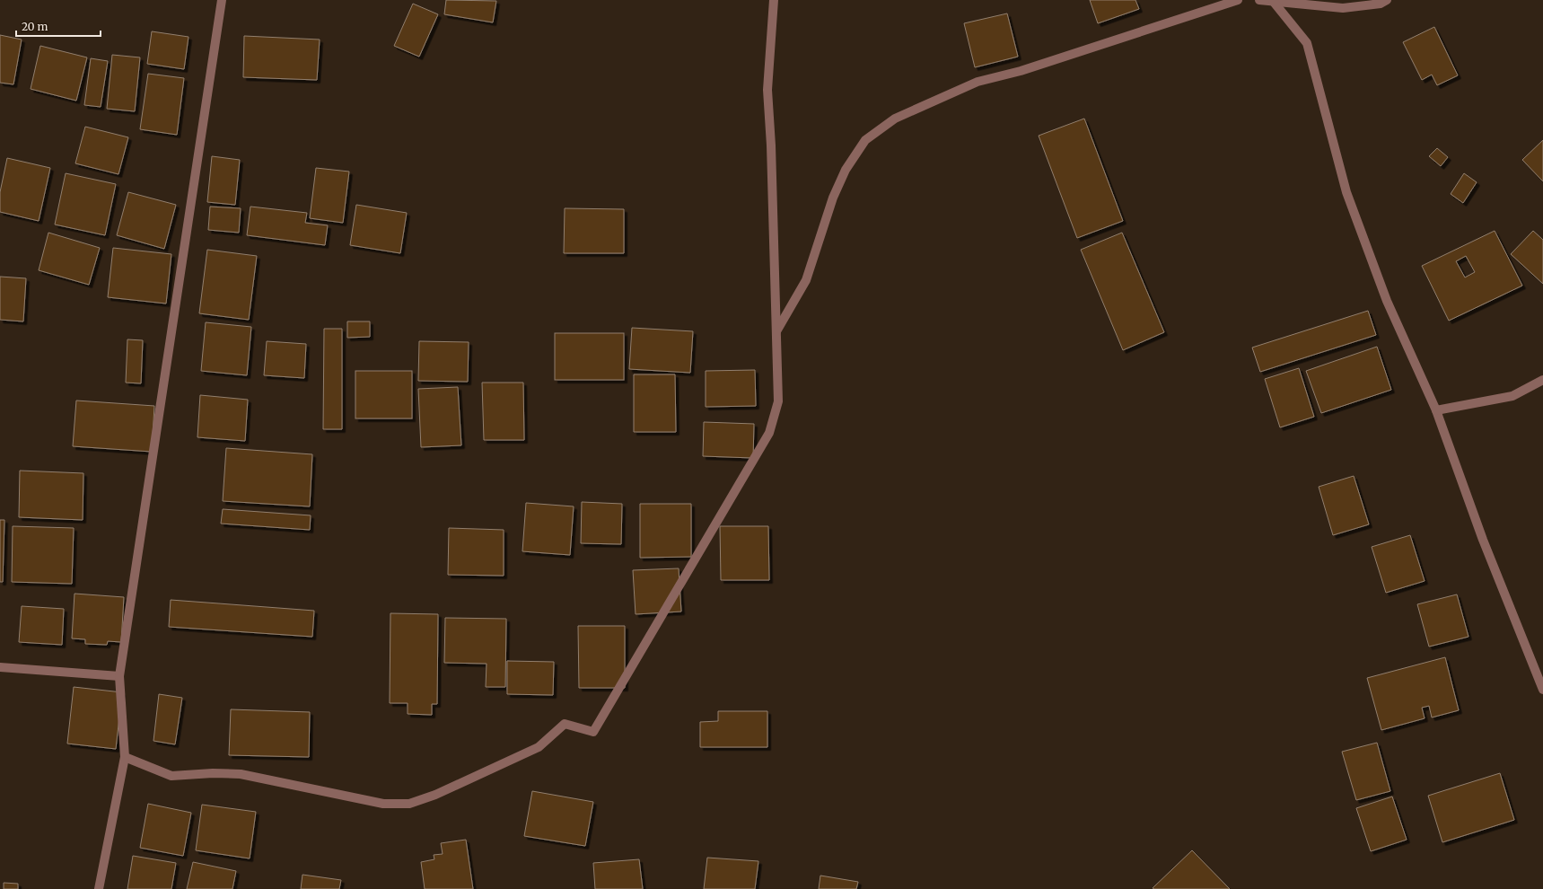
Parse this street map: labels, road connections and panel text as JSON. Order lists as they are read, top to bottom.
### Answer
{
  "scale_bar": "20 m"
}
